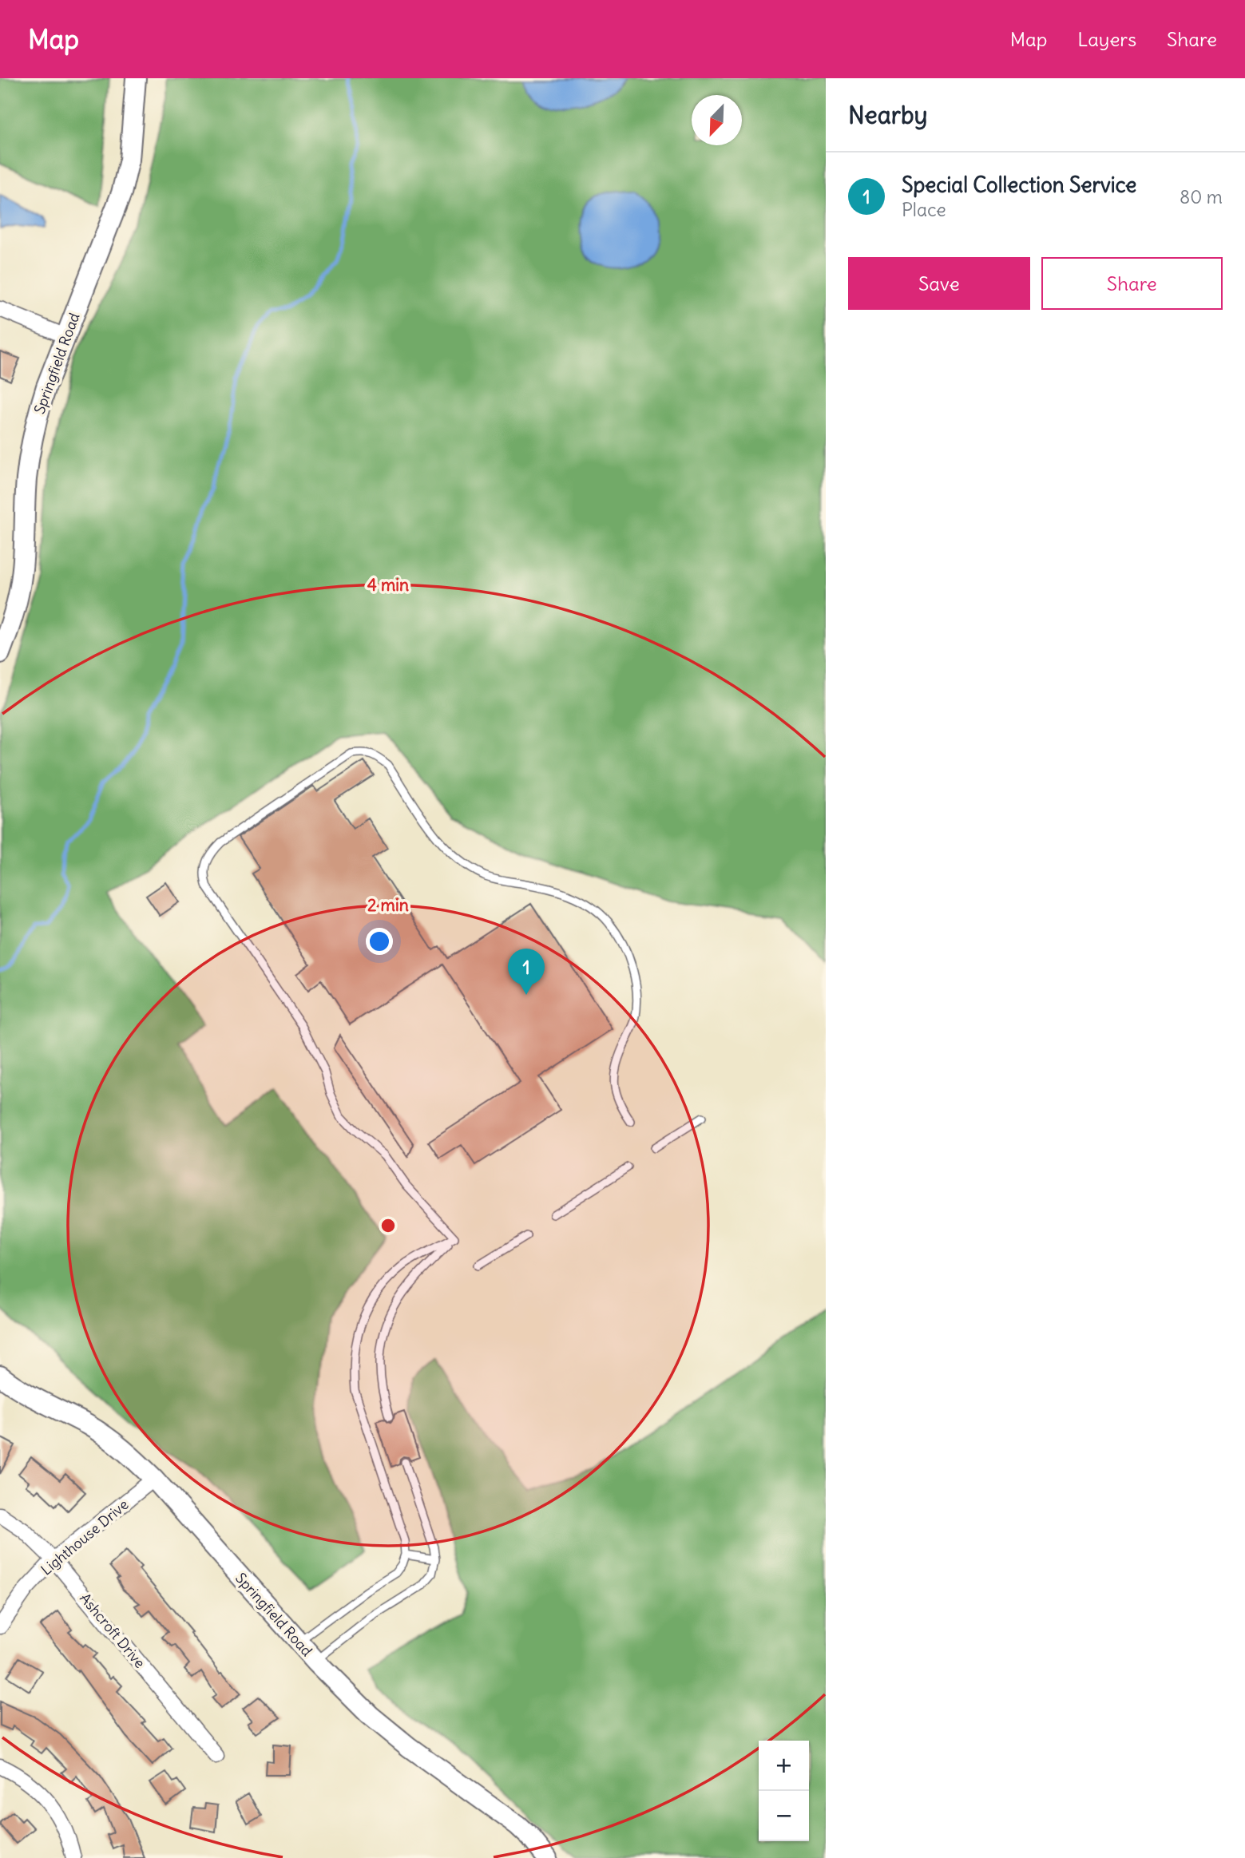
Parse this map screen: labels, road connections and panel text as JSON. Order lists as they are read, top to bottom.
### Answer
{
  "streets": {
    "street": ["Springfield Road", "Lighthouse Drive", "Ashcroft Drive"]
  },
  "crossings": [
    ["Springfield Road", "Lighthouse Drive"],
    ["Lighthouse Drive", "Ashcroft Drive"]
  ],
  "north": "bottom left",
  "page": {
    "header": "Map",
    "nav": ["Map", "Layers", "Share"],
    "heading": "Nearby",
    "list": [
      {
        "mark": "1",
        "name": "Special Collection Service",
        "note": "Place",
        "value": "80 m"
      }
    ],
    "buttons": ["Save", "Share"],
    "pins": "1",
    "map_buttons": ["+", "−"]
  },
  "rings": ["4 min", "2 min"]
}
